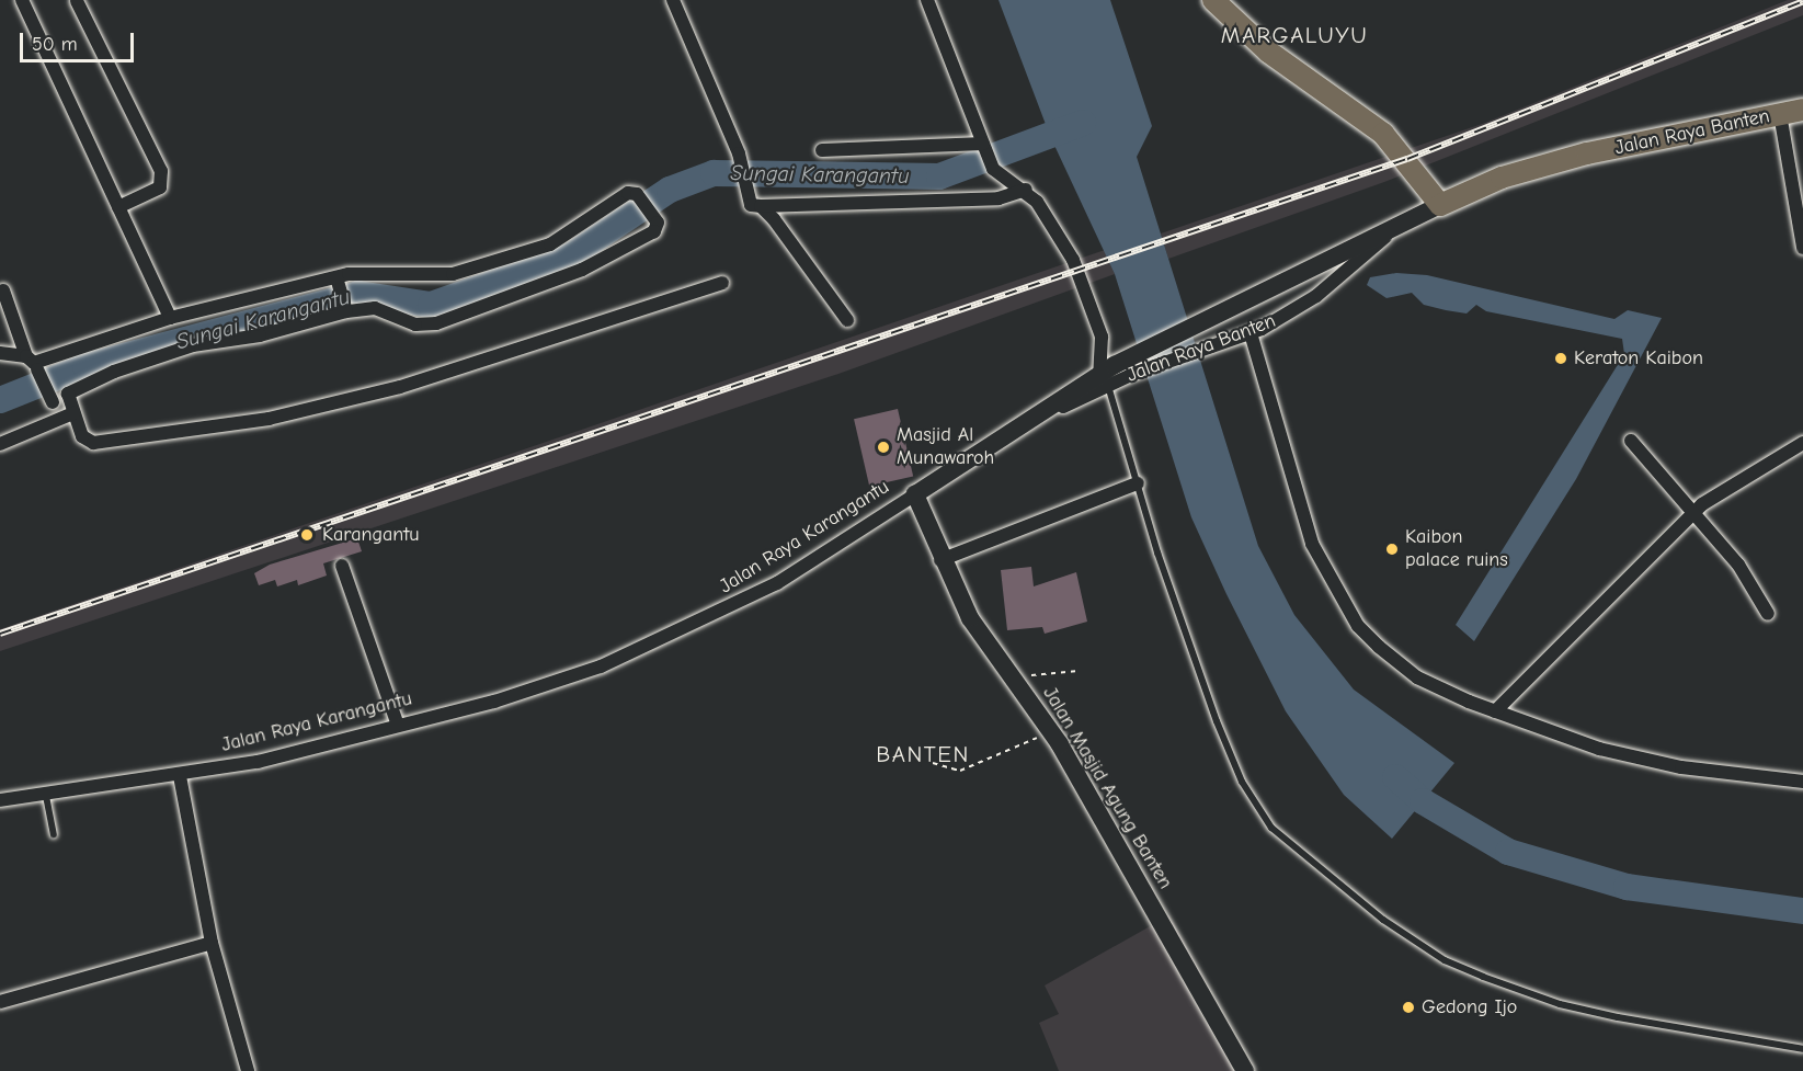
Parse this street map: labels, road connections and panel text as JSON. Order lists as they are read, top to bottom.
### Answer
{
  "streets": {
    "main road": ["Jalan Raya Banten", "Jalan Raya Karangantu", "Jalan Masjid Agung Banten"]
  },
  "crossings": [
    ["Jalan Raya Banten", "Jalan Raya Karangantu"],
    ["Jalan Raya Karangantu", "Jalan Masjid Agung Banten"]
  ],
  "districts": ["MARGALUYU", "BANTEN"],
  "water": ["Sungai Karangantu"],
  "places": [
    "Keraton Kaibon",
    "Masjid Al Munawaroh",
    "Karangantu",
    "Kaibon palace ruins",
    "Gedong Ijo"
  ],
  "scale_bar": "50 m"
}
